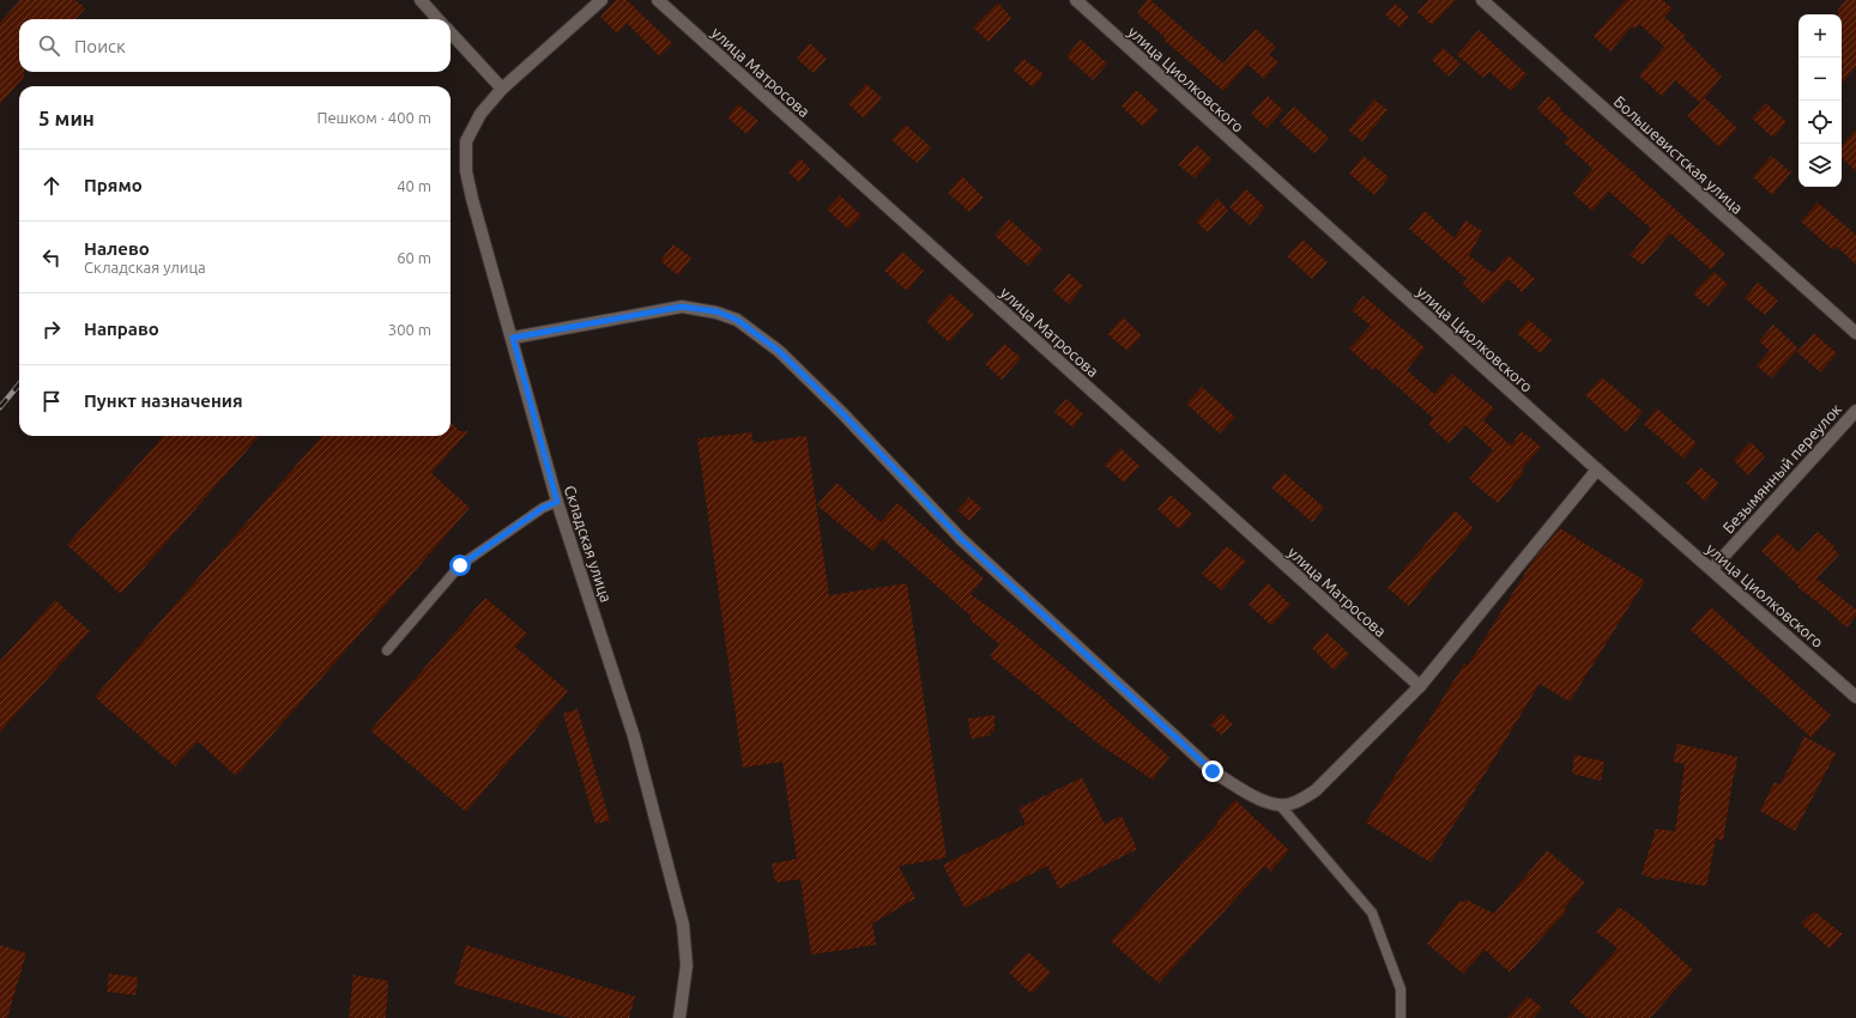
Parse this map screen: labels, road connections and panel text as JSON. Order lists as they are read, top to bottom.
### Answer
{
  "streets": {
    "street": [
      "улица Матросова",
      "улица Циолковского",
      "Большевистская улица",
      "Безымянный переулок",
      "Складская улица"
    ]
  },
  "crossings": [
    ["улица Циолковского", "Безымянный переулок"]
  ],
  "page": {
    "map_buttons": ["+", "−"],
    "search": "Поиск",
    "heading": ["5 мин", "Пешком · 400 m"],
    "list": [
      ["Прямо", "40 m"],
      ["Налево", "Складская улица", "60 m"],
      ["Направо", "300 m"],
      "Пункт назначения"
    ]
  }
}
